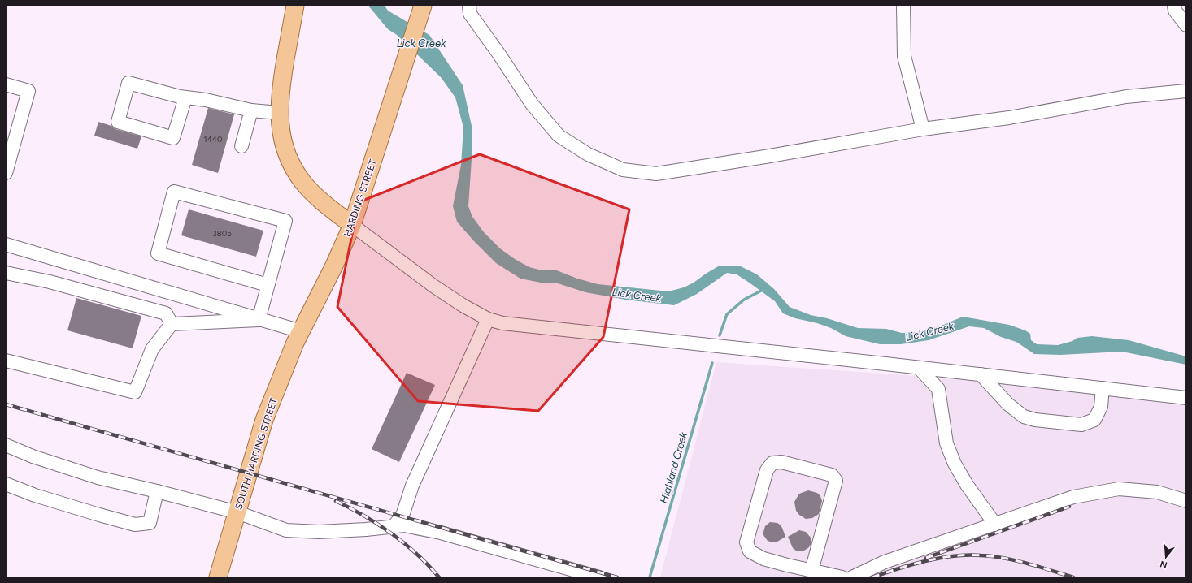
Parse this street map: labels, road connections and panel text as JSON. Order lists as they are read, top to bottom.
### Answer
{
  "streets": {
    "main road": ["HARDING STREET", "SOUTH HARDING STREET"]
  },
  "crossings": [
    ["HARDING STREET", "SOUTH HARDING STREET"]
  ],
  "water": ["Lick Creek", "Highland Creek"],
  "house_numbers": ["1440", "3805"],
  "north": "bottom"
}
